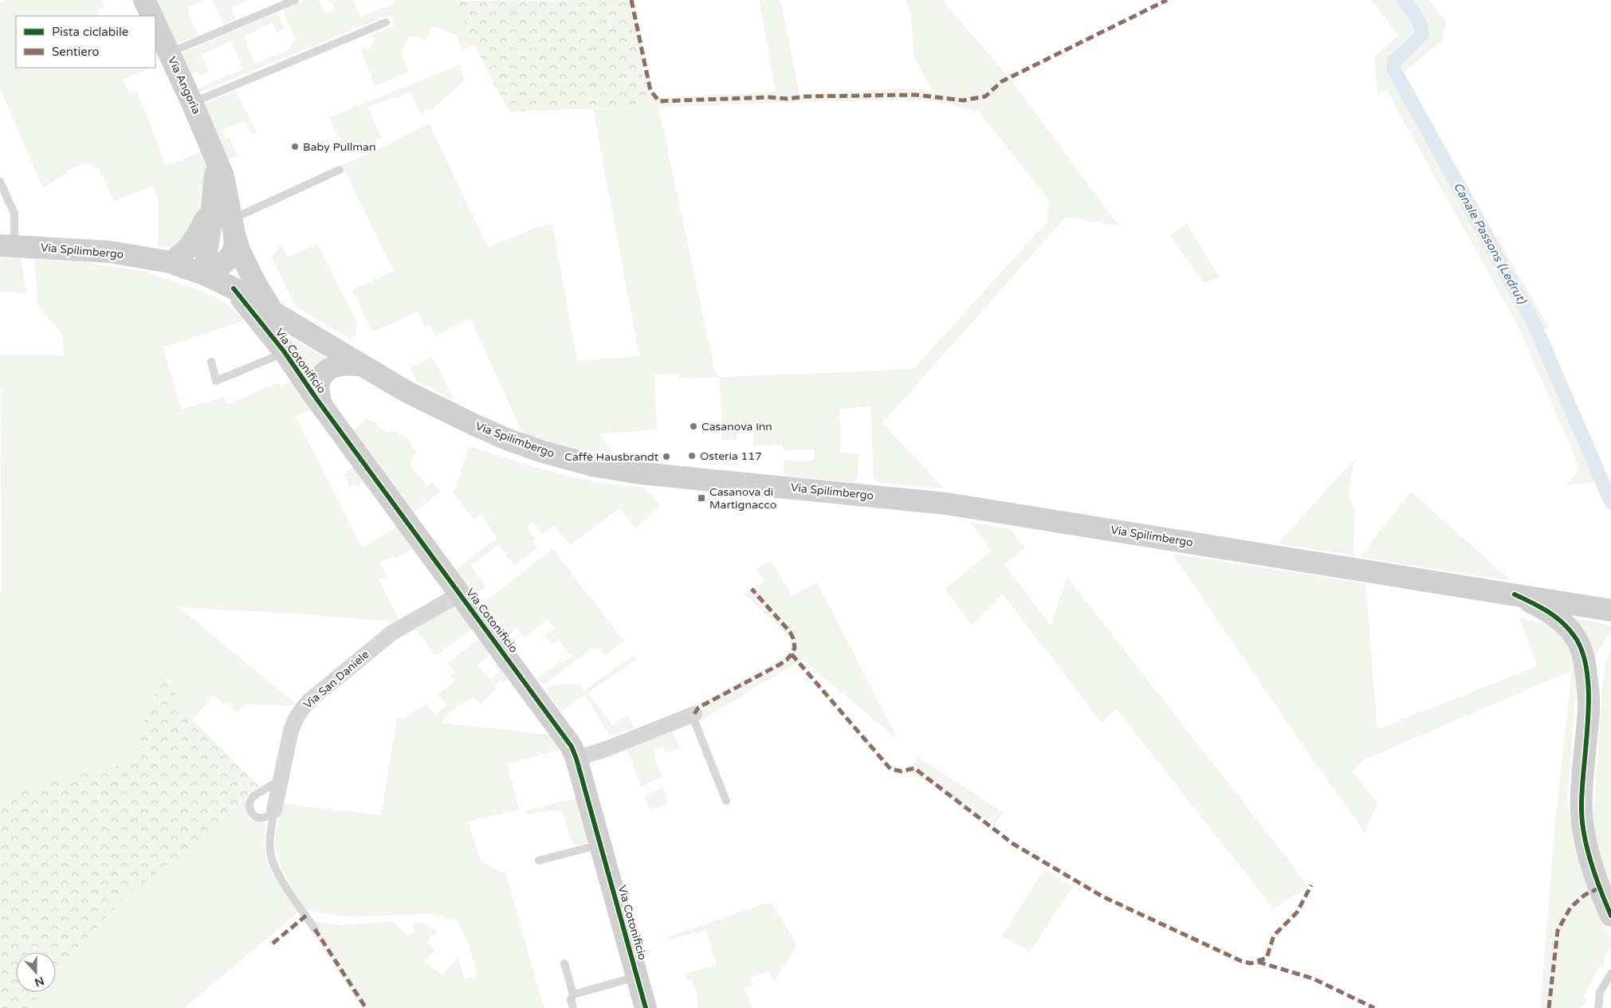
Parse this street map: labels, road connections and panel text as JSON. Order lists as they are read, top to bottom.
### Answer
{
  "streets": {
    "street": [
      "Via Angoria",
      "Via Spilimbergo",
      "Via Cotonificio",
      "Via San Daniele"
    ]
  },
  "crossings": [
    ["Via Angoria", "Via Spilimbergo"],
    ["Via Spilimbergo", "Via Cotonificio"],
    ["Via Cotonificio", "Via San Daniele"]
  ],
  "water": ["Canale Passons (Ledrut)"],
  "places": {
    "other": [
      "Baby Pullman",
      "Casanova Inn",
      "Osteria 117",
      "Caffė Hausbrandt"
    ],
    "transit": ["Casanova di Martignacco"]
  },
  "legend": ["Pista ciclabile", "Sentiero"],
  "north": "bottom"
}
